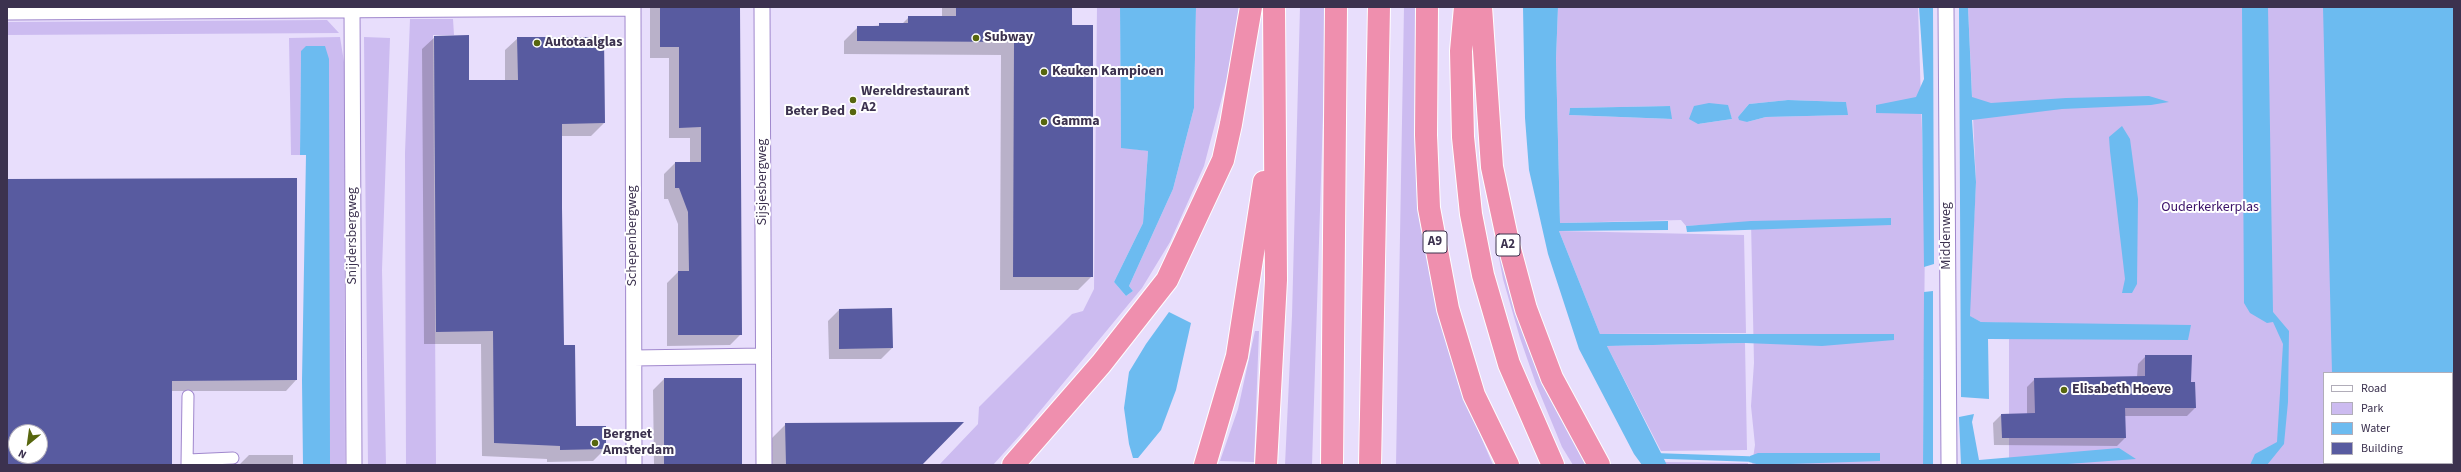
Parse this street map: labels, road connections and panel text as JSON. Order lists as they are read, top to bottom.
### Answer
{
  "streets": {
    "highway": ["A9", "A2"],
    "street": [
      "Sijsjesbergweg",
      "Snijdersbergweg",
      "Schepenbergweg",
      "Middenweg"
    ]
  },
  "parks": ["Ouderkerkerplas"],
  "places": [
    "Subway",
    "Autotaalglas",
    "Keuken Kampioen",
    "Wereldrestaurant A2",
    "Beter Bed",
    "Gamma",
    "Elisabeth Hoeve",
    "Bergnet Amsterdam"
  ],
  "legend": [
    "Road",
    "Park",
    "Water",
    "Building"
  ],
  "north": "bottom left"
}
